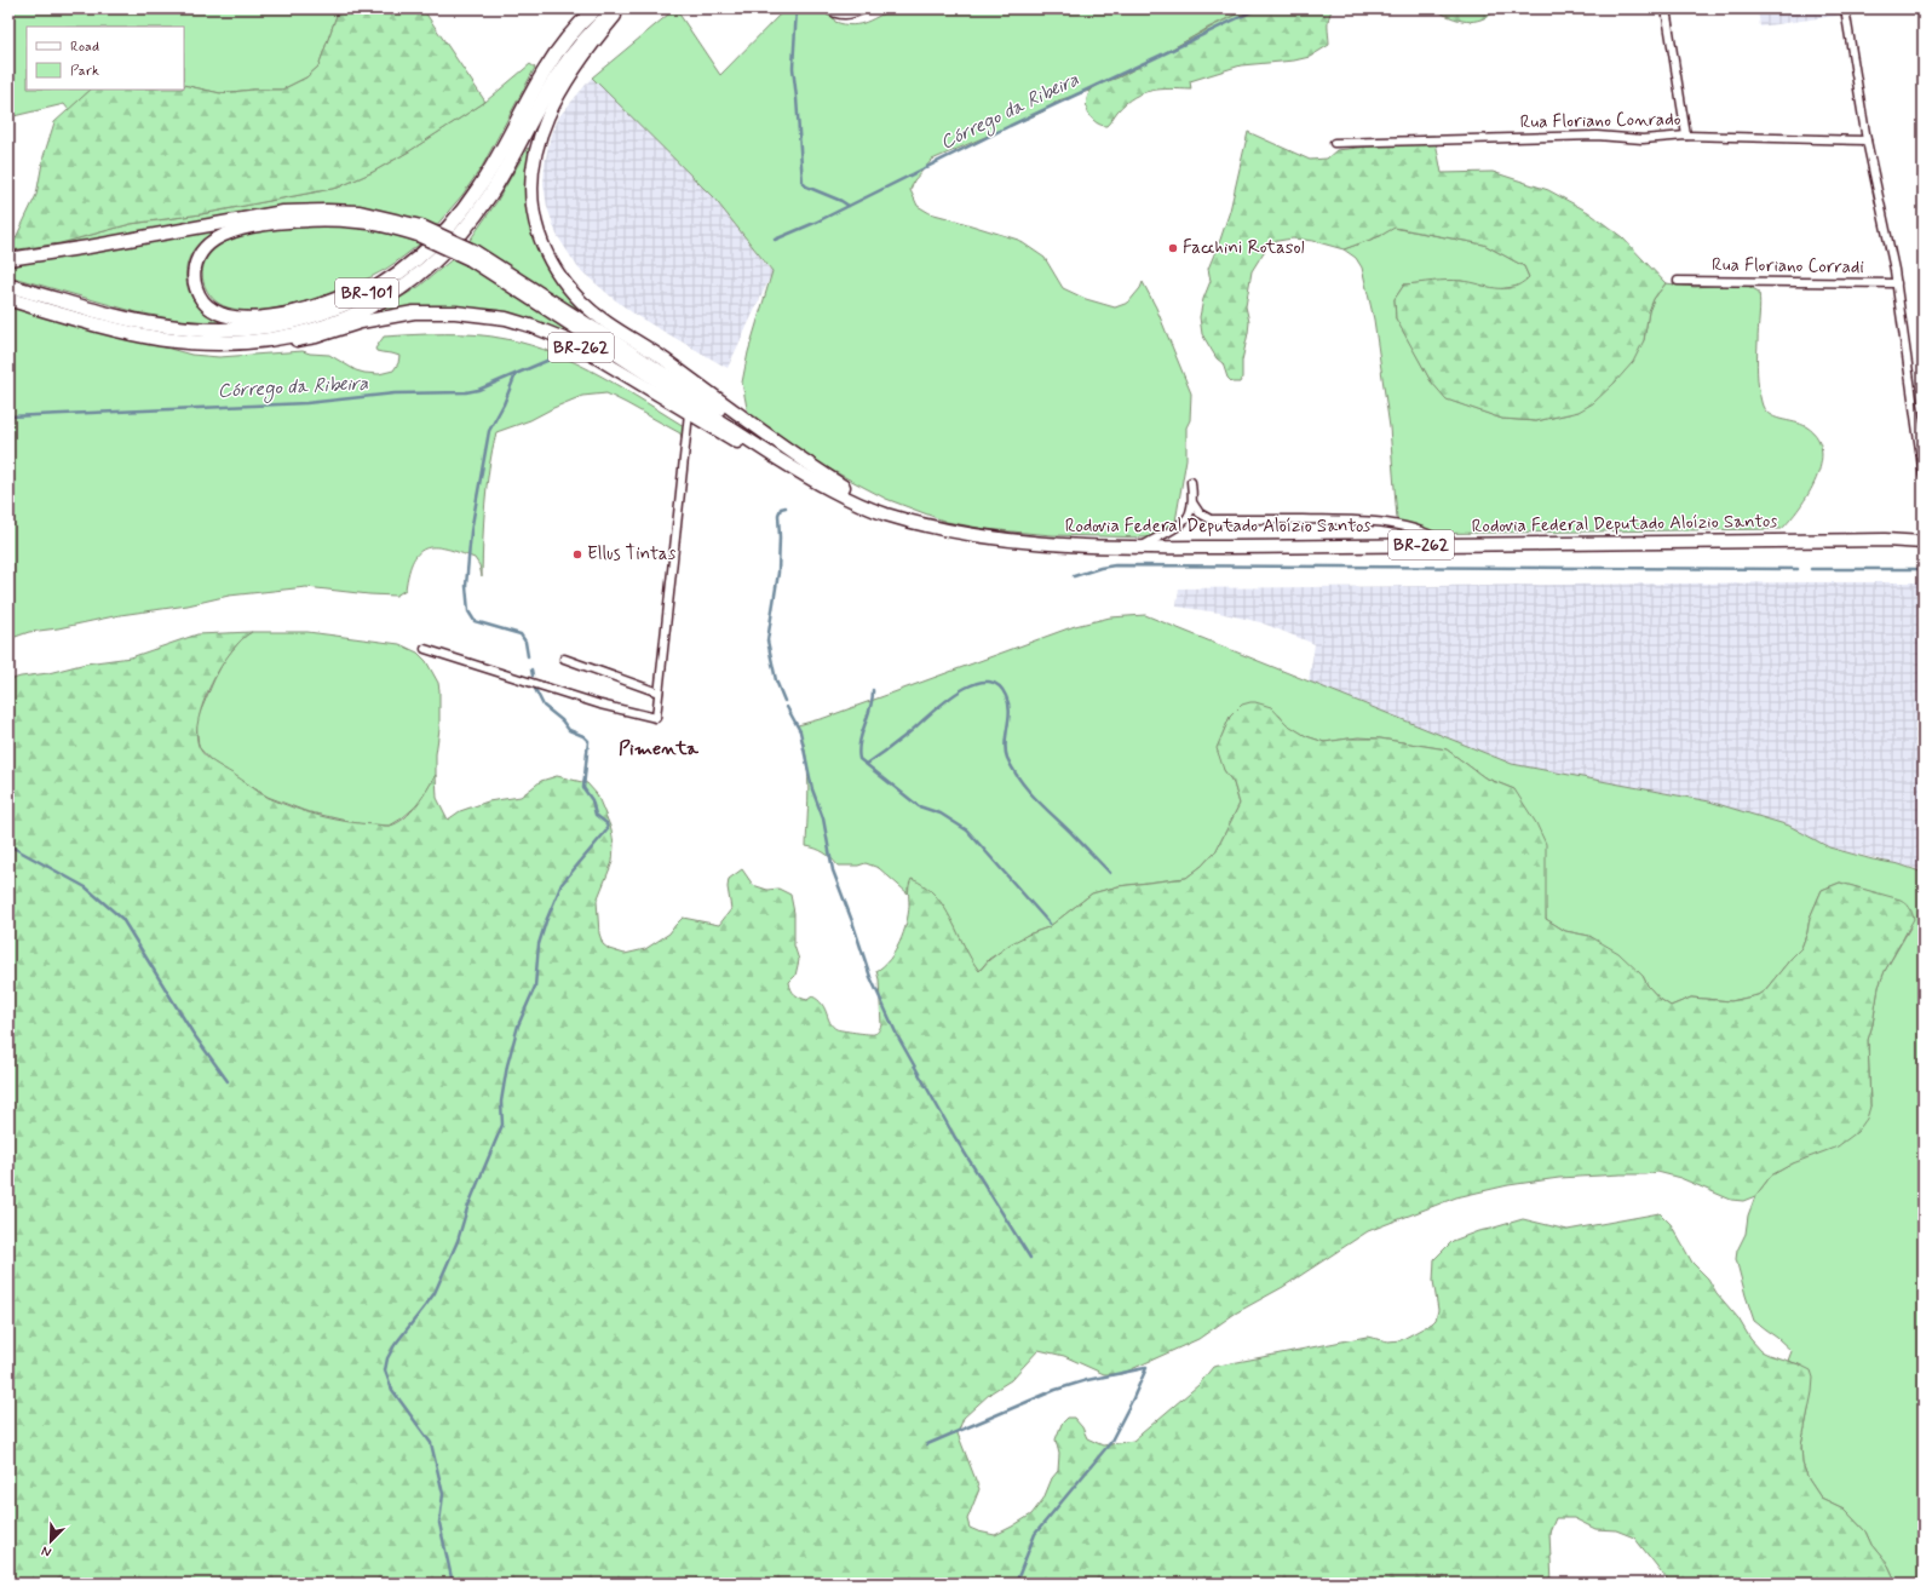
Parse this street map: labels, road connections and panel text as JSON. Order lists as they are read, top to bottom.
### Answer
{
  "streets": {
    "highway": ["BR-101", "BR-262", "Rodovia Federal Deputado Aloízio Santos"],
    "street": ["Rua Floriano Conrado", "Rua Floriano Corradi"]
  },
  "crossings": [
    ["BR-101", "BR-262"],
    ["BR-262", "Rodovia Federal Deputado Aloízio Santos"]
  ],
  "districts": ["Pimenta"],
  "water": ["Córrego da Ribeira"],
  "places": ["Facchini Rotasol", "Ellus Tintas"],
  "legend": ["Road", "Park"],
  "north": "bottom left"
}
